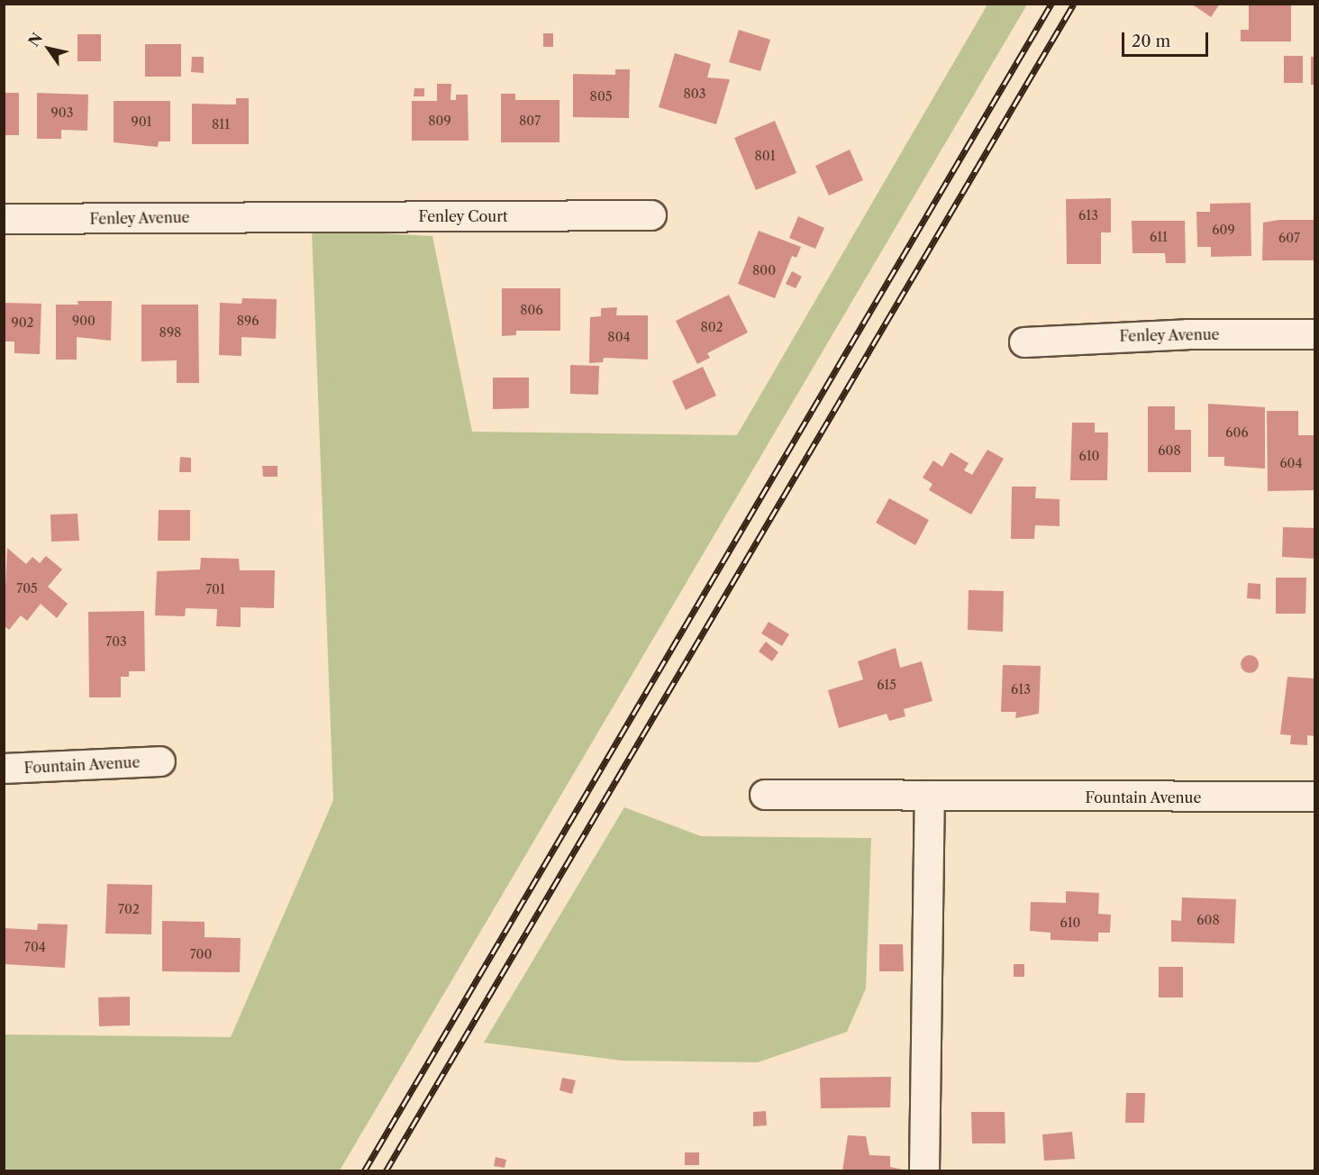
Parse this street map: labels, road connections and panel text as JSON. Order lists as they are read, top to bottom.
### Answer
{
  "streets": {
    "street": ["Fenley Court", "Fenley Avenue", "Fountain Avenue"]
  },
  "crossings": [
    ["Fenley Court", "Fenley Avenue"]
  ],
  "house_numbers": [
    "803",
    "805",
    "903",
    "809",
    "807",
    "901",
    "811",
    "801",
    "613",
    "609",
    "611",
    "607",
    "800",
    "806",
    "900",
    "896",
    "902",
    "802",
    "898",
    "804",
    "606",
    "608",
    "610",
    "604",
    "705",
    "701",
    "703",
    "615",
    "613",
    "702",
    "608",
    "610",
    "704",
    "700"
  ],
  "scale_bar": "20 m",
  "north": "top left"
}
